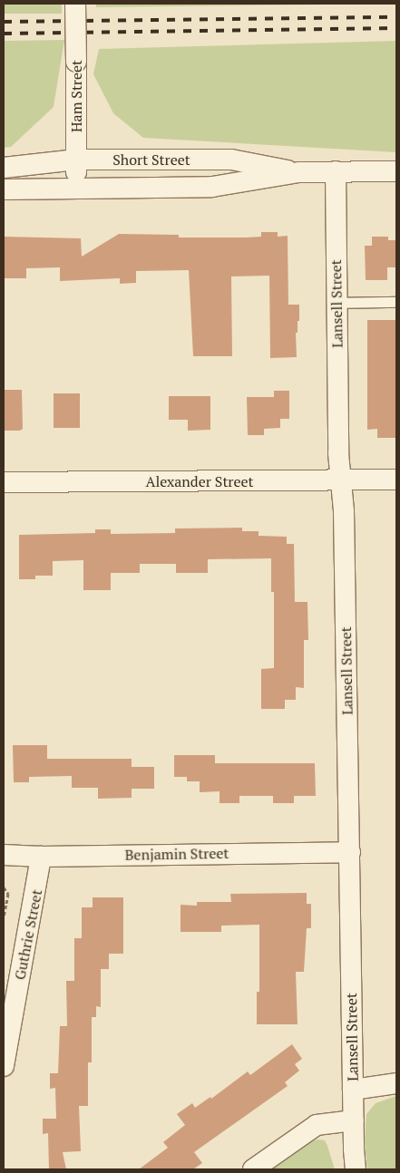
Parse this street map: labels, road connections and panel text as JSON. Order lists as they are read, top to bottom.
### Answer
{
  "streets": {
    "street": [
      "Ham Street",
      "Short Street",
      "Lansell Street",
      "Alexander Street",
      "Benjamin Street",
      "Guthrie Street"
    ]
  },
  "crossings": [
    ["Ham Street", "Short Street"],
    ["Short Street", "Lansell Street"],
    ["Lansell Street", "Alexander Street"],
    ["Lansell Street", "Benjamin Street"],
    ["Benjamin Street", "Guthrie Street"]
  ]
}
